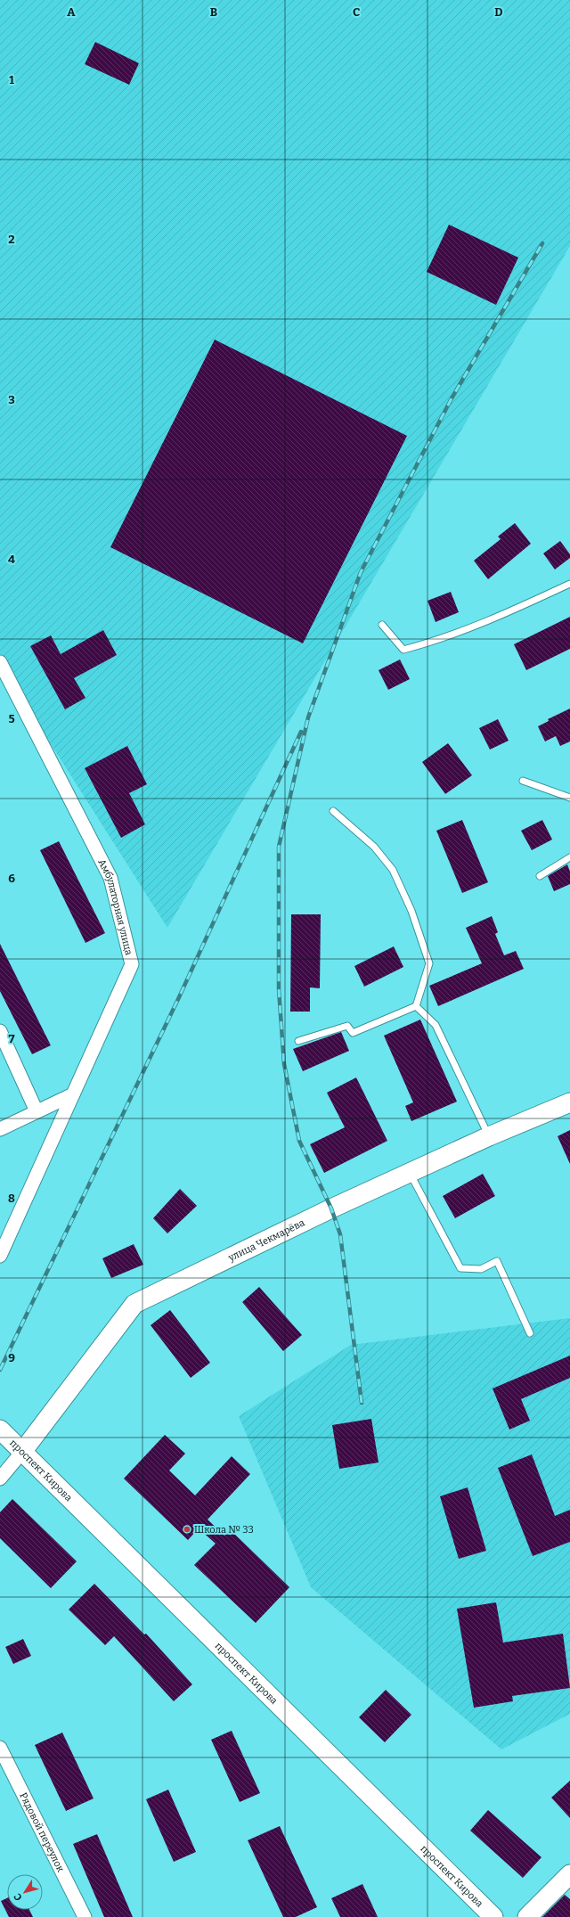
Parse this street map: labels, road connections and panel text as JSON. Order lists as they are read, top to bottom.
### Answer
{
  "streets": {
    "street": [
      "Амбулаторная улица",
      "улица Чекмарёва",
      "проспект Кирова",
      "Рядовой переулок"
    ]
  },
  "crossings": [
    ["улица Чекмарёва", "проспект Кирова"]
  ],
  "places": ["Школа № 33"],
  "north": "bottom left",
  "grid": {
    "columns": [
      "A",
      "B",
      "C",
      "D"
    ],
    "rows": [
      "1",
      "2",
      "3",
      "4",
      "5",
      "6",
      "7",
      "8",
      "9"
    ]
  }
}
